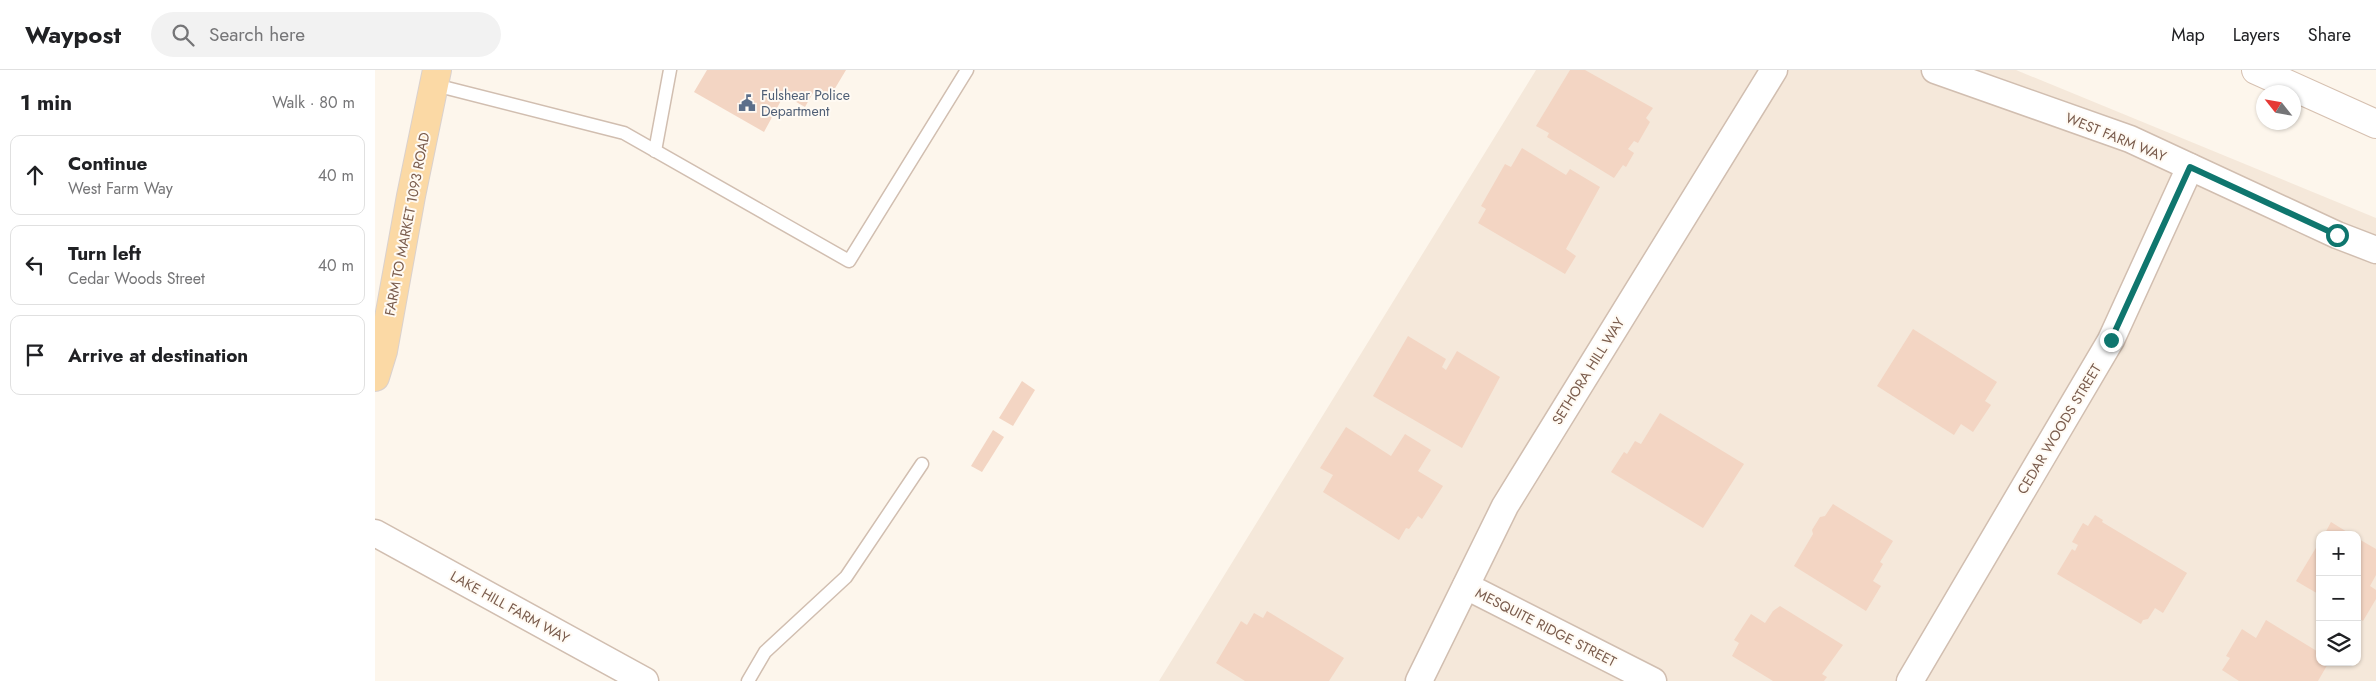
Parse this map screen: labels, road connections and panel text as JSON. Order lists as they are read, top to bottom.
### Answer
{
  "streets": {
    "main road": ["FARM TO MARKET 1093 ROAD"],
    "street": [
      "WEST FARM WAY",
      "SETHORA HILL WAY",
      "CEDAR WOODS STREET",
      "LAKE HILL FARM WAY",
      "MESQUITE RIDGE STREET"
    ]
  },
  "crossings": [
    ["WEST FARM WAY", "CEDAR WOODS STREET"],
    ["SETHORA HILL WAY", "MESQUITE RIDGE STREET"]
  ],
  "places": {
    "public building": ["Fulshear Police Department"]
  },
  "north": "top left",
  "page": {
    "header": "Waypost",
    "search": "Search here",
    "nav": ["Map", "Layers", "Share"],
    "heading": ["1 min", "Walk · 80 m"],
    "list": [
      ["Continue", "West Farm Way", "40 m"],
      ["Turn left", "Cedar Woods Street", "40 m"],
      "Arrive at destination"
    ],
    "map_buttons": ["+", "−"]
  }
}
